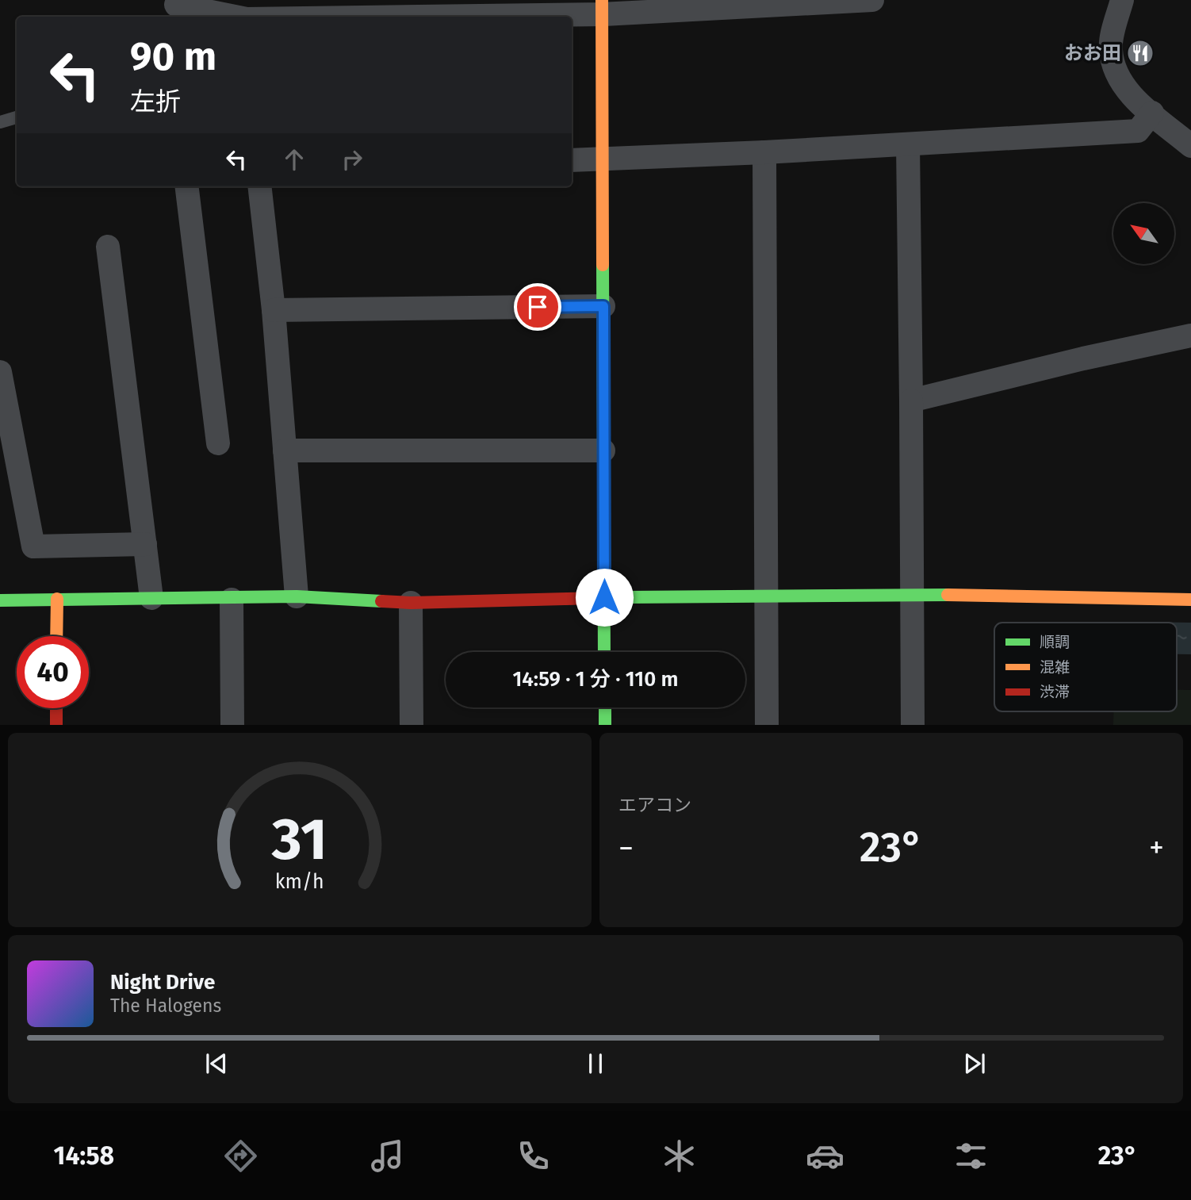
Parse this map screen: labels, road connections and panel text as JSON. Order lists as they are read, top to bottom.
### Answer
{
  "places": {
    "restaurant": ["おお田"]
  },
  "legend": ["順調", "混雑", "渋滞"],
  "north": "top left",
  "page": {
    "turn": ["90 m", "左折"],
    "limit": "40",
    "trip": "14:59 · 1 分 · 110 m",
    "tile": "エアコン",
    "heat": ["−", "23°", "+"],
    "song": ["Night Drive", "The Halogens"],
    "tabs": ["14:58", "23°"],
    "gauge": ["31", "km/h"]
  }
}
